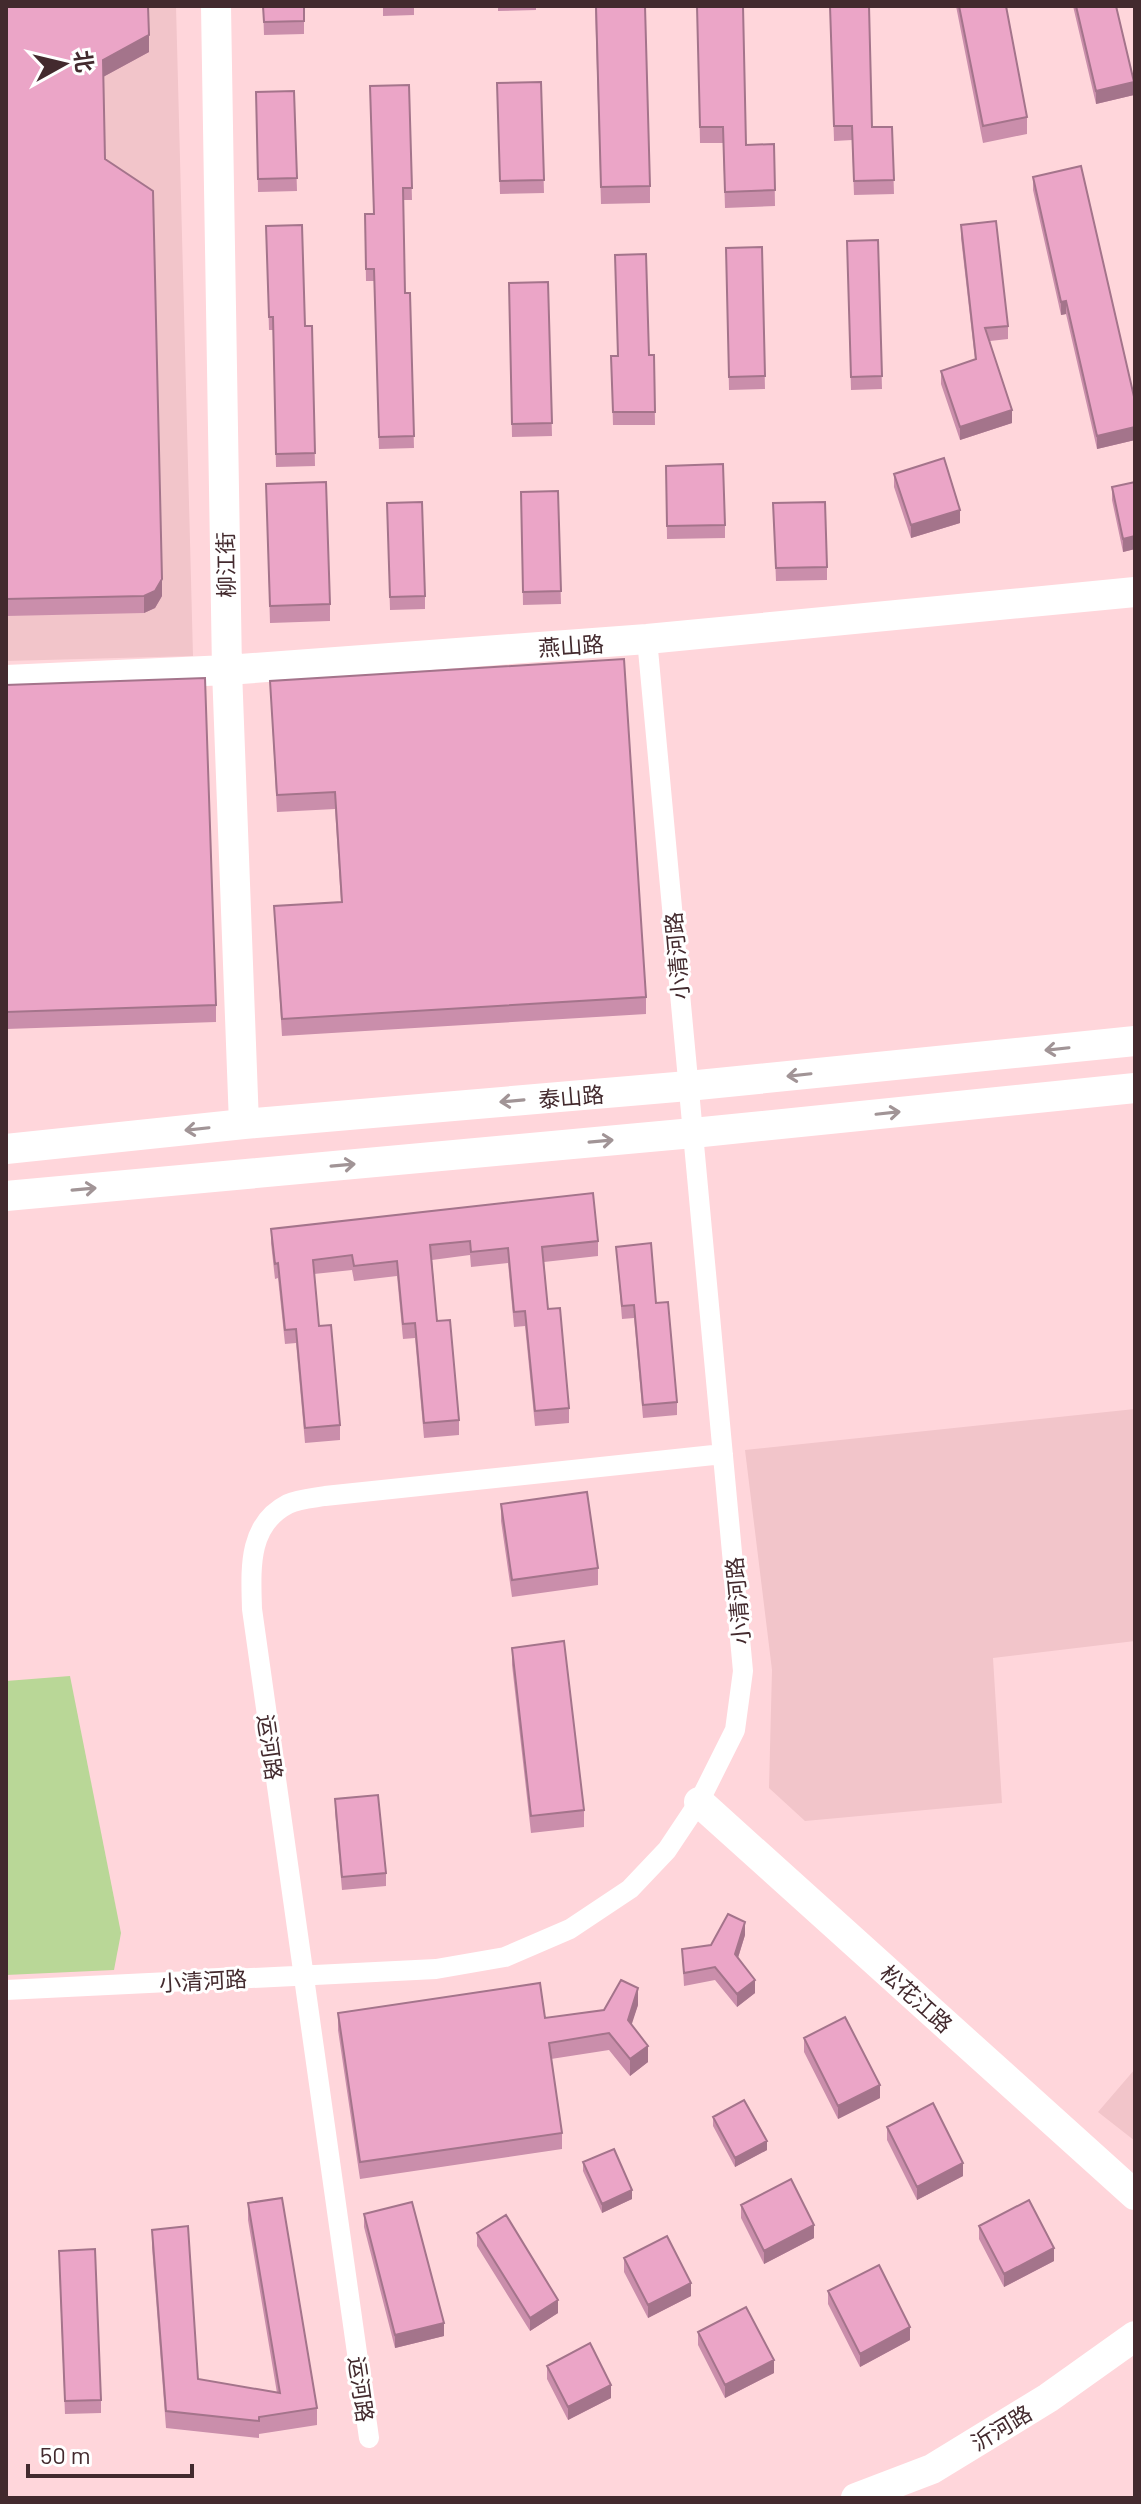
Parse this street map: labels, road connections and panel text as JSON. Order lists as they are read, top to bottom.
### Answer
{
  "streets": {
    "street": [
      "柳江街",
      "燕山路",
      "小清河路",
      "泰山路",
      "运河路",
      "松花江路",
      "沂河路"
    ]
  },
  "crossings": [
    ["柳江街", "燕山路"],
    ["柳江街", "泰山路"],
    ["燕山路", "小清河路"],
    ["小清河路", "泰山路"],
    ["小清河路", "运河路"],
    ["小清河路", "松花江路"]
  ],
  "scale_bar": "50 m",
  "north": "right"
}
